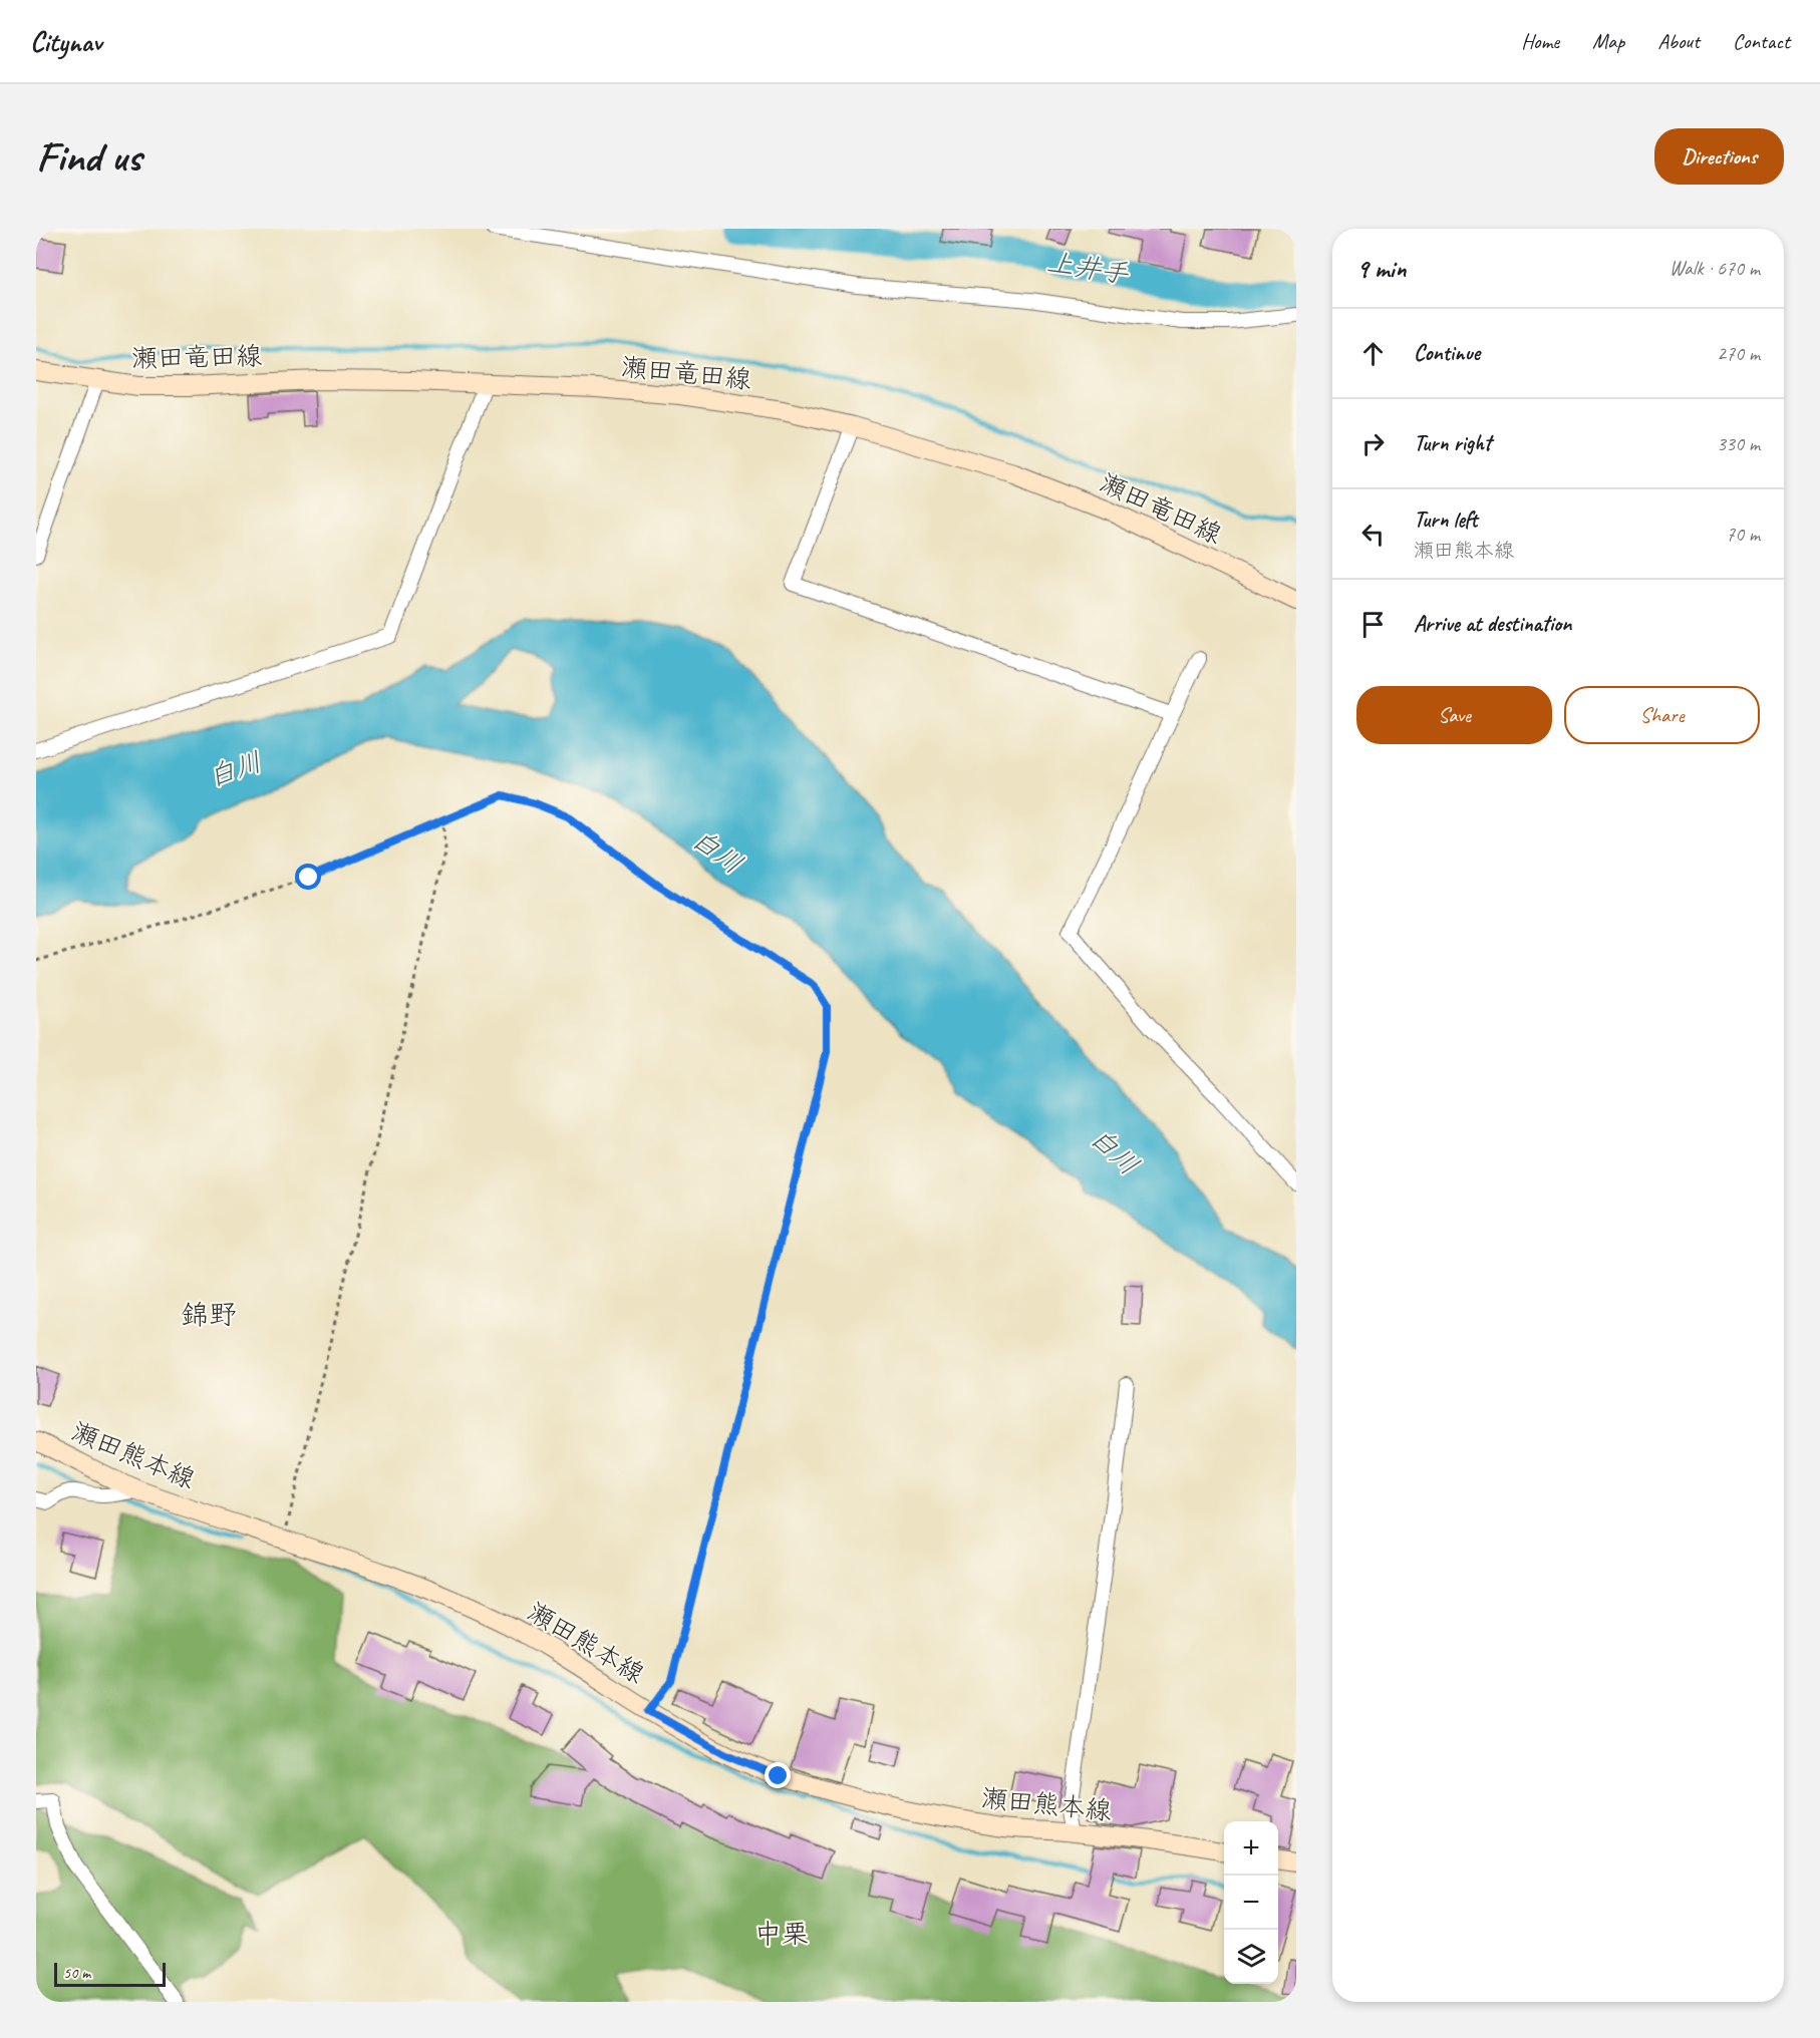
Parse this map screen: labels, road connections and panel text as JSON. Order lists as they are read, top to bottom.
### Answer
{
  "streets": {
    "main road": ["瀬田竜田線", "瀬田熊本線"]
  },
  "districts": ["錦野", "中栗"],
  "water": ["上井手", "白川"],
  "scale_bar": "50 m",
  "page": {
    "header": "Citynav",
    "nav": [
      "Home",
      "Map",
      "About",
      "Contact"
    ],
    "buttons": [
      "Directions",
      ["Save", "Share"]
    ],
    "title": "Find us",
    "heading": ["9 min", "Walk · 670 m"],
    "list": [
      ["Continue", "270 m"],
      ["Turn right", "330 m"],
      ["Turn left", "瀬田熊本線", "70 m"],
      "Arrive at destination"
    ],
    "map_buttons": ["+", "−"],
    "scale": "50 m"
  }
}
